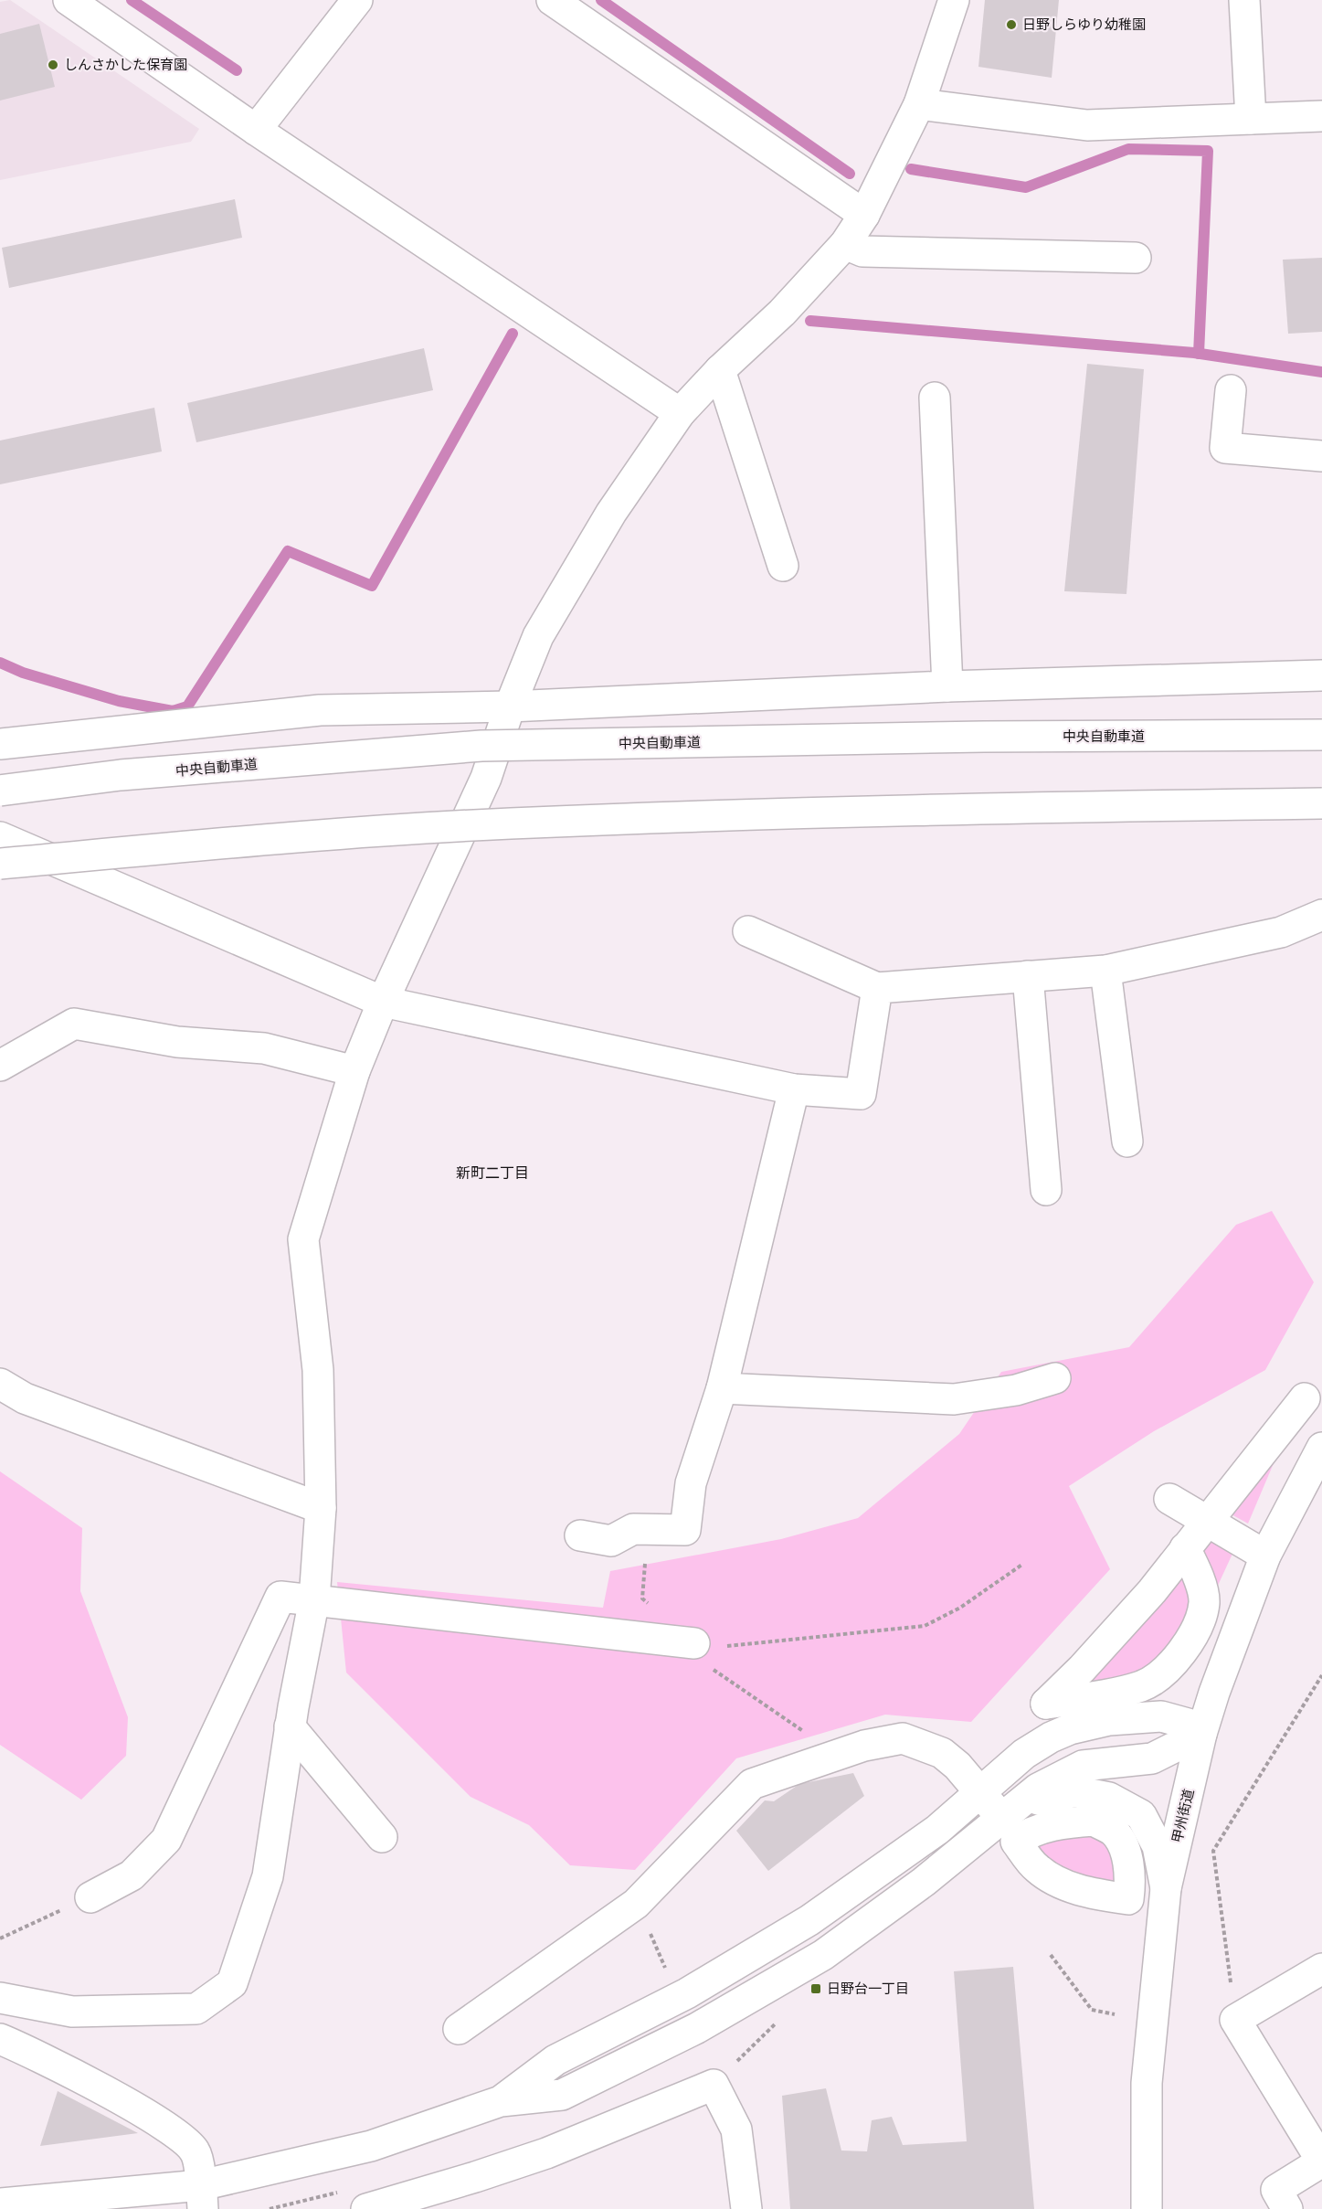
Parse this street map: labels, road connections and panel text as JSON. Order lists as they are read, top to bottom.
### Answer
{
  "streets": {
    "main road": ["中央自動車道", "甲州街道"]
  },
  "districts": ["新町二丁目"],
  "places": {
    "other": ["日野しらゆり幼稚園", "しんさかした保育園"],
    "transit": ["日野台一丁目"]
  }
}
